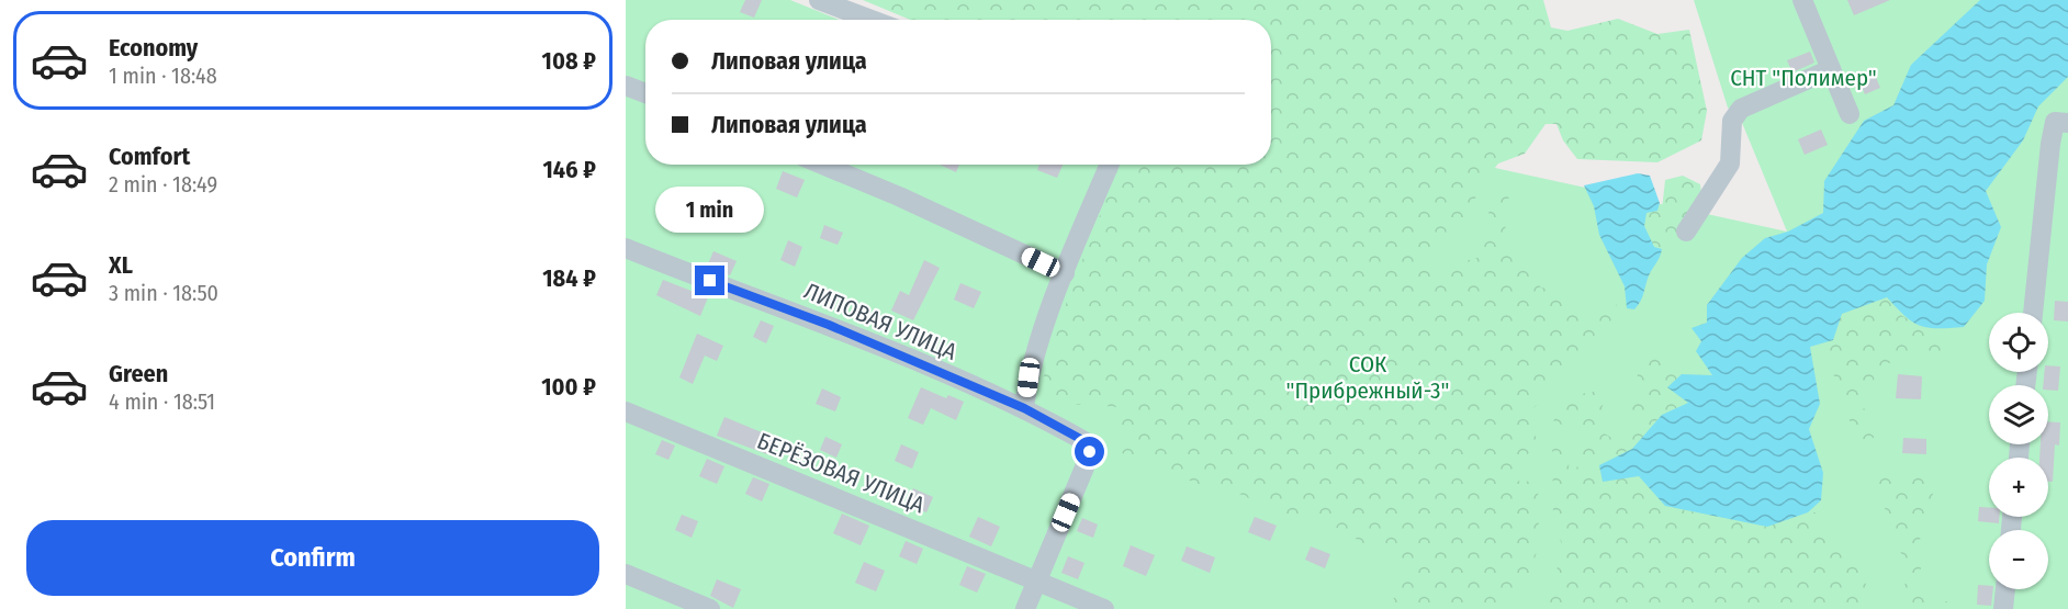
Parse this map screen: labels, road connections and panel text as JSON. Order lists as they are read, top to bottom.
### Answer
{
  "streets": {
    "street": ["ЛИПОВАЯ УЛИЦА", "БЕРЁЗОВАЯ УЛИЦА"]
  },
  "crossings": [
    ["ЛИПОВАЯ УЛИЦА", "БЕРЁЗОВАЯ УЛИЦА"]
  ],
  "parks": ["СНТ \"Полимер\"", "СОК \"Прибрежный-3\""],
  "page": {
    "list": [
      {
        "name": "Economy",
        "note": "1 min · 18:48",
        "value": "108 ₽"
      },
      {
        "name": "Comfort",
        "note": "2 min · 18:49",
        "value": "146 ₽"
      },
      {
        "name": "XL",
        "note": "3 min · 18:50",
        "value": "184 ₽"
      },
      {
        "name": "Green",
        "note": "4 min · 18:51",
        "value": "100 ₽"
      }
    ],
    "banner": ["Липовая улица", "Липовая улица"],
    "bubble": "1 min",
    "map_buttons": ["+", "−"],
    "buttons": "Confirm"
  }
}
